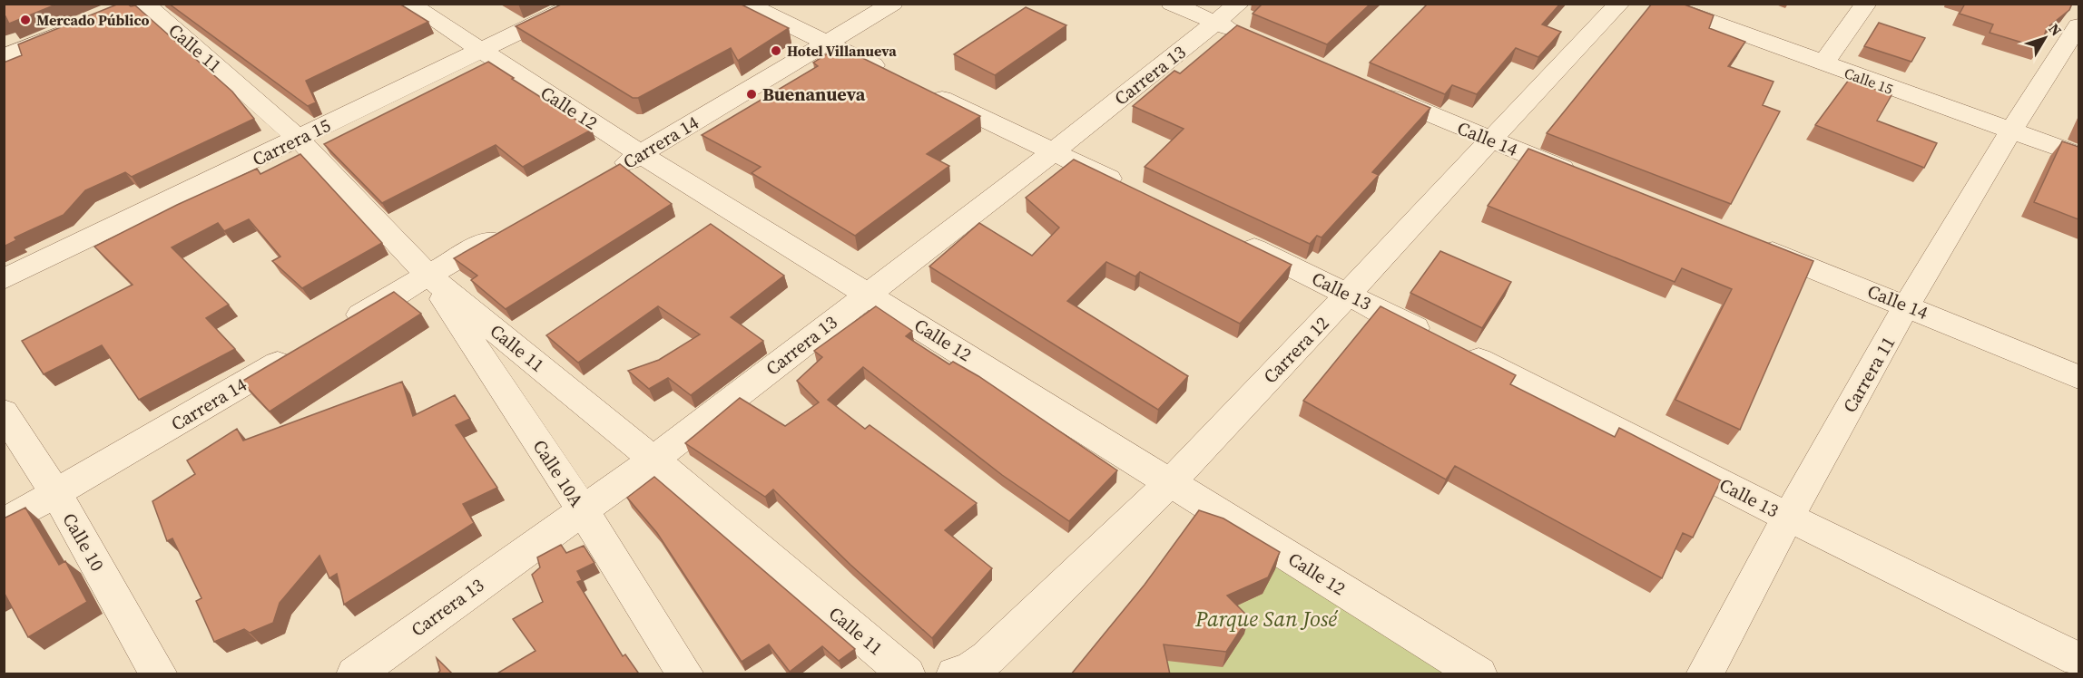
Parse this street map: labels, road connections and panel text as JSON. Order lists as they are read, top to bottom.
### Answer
{
  "streets": {
    "street": [
      "Calle 11",
      "Carrera 13",
      "Calle 15",
      "Calle 12",
      "Calle 14",
      "Carrera 15",
      "Carrera 14",
      "Calle 13",
      "Carrera 12",
      "Carrera 11",
      "Calle 10A",
      "Calle 10"
    ]
  },
  "crossings": [
    ["Calle 11", "Carrera 13"],
    ["Calle 11", "Carrera 15"],
    ["Calle 11", "Calle 10A"],
    ["Carrera 13", "Calle 12"],
    ["Carrera 13", "Calle 10A"],
    ["Calle 15", "Carrera 11"],
    ["Calle 12", "Carrera 15"],
    ["Calle 12", "Carrera 14"],
    ["Calle 12", "Carrera 12"],
    ["Calle 14", "Carrera 12"],
    ["Calle 14", "Carrera 11"],
    ["Carrera 14", "Calle 10"],
    ["Calle 13", "Carrera 12"],
    ["Calle 13", "Carrera 11"]
  ],
  "parks": ["Parque San José"],
  "places": ["Mercado Público", "Hotel Villanueva", "Buenanueva"],
  "north": "top right"
}
